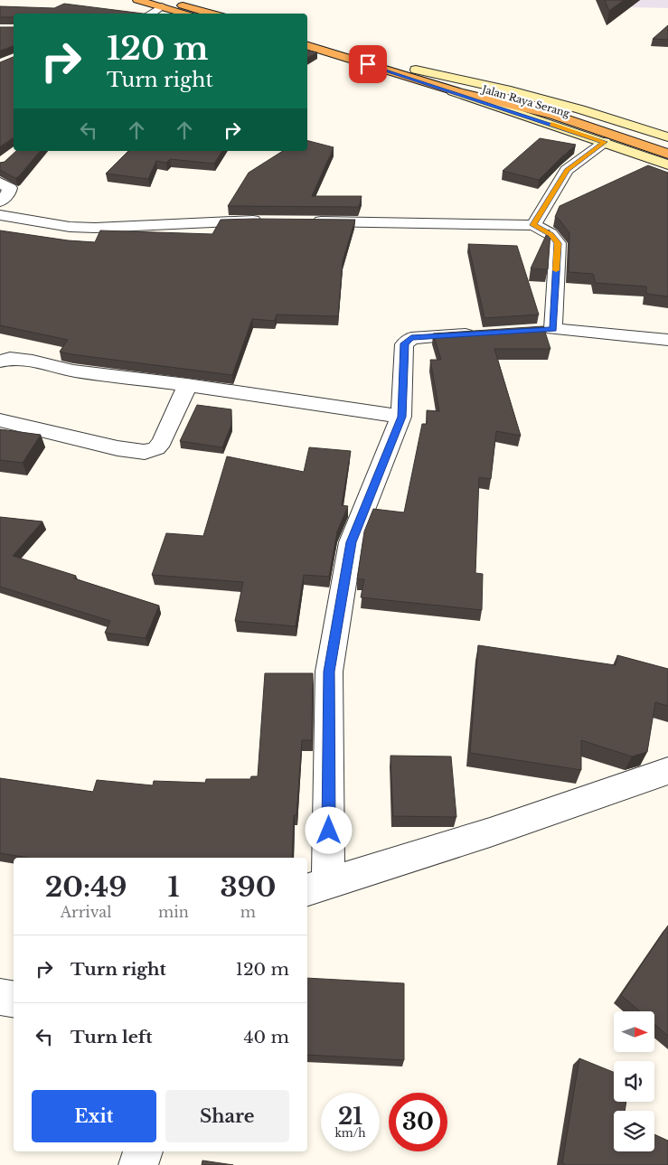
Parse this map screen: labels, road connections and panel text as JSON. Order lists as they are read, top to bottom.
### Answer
{
  "streets": {
    "highway": ["Jalan Raya Serang"]
  },
  "north": "right",
  "page": {
    "turn": ["120 m", "Turn right"],
    "eta": [
      "20:49",
      "Arrival",
      "1",
      "min",
      "390",
      "m"
    ],
    "list": [
      {
        "name": "Turn right",
        "value": "120 m"
      },
      {
        "name": "Turn left",
        "value": "40 m"
      }
    ],
    "buttons": ["Exit", "Share"],
    "speed": "21 km/h",
    "limit": "30"
  }
}
